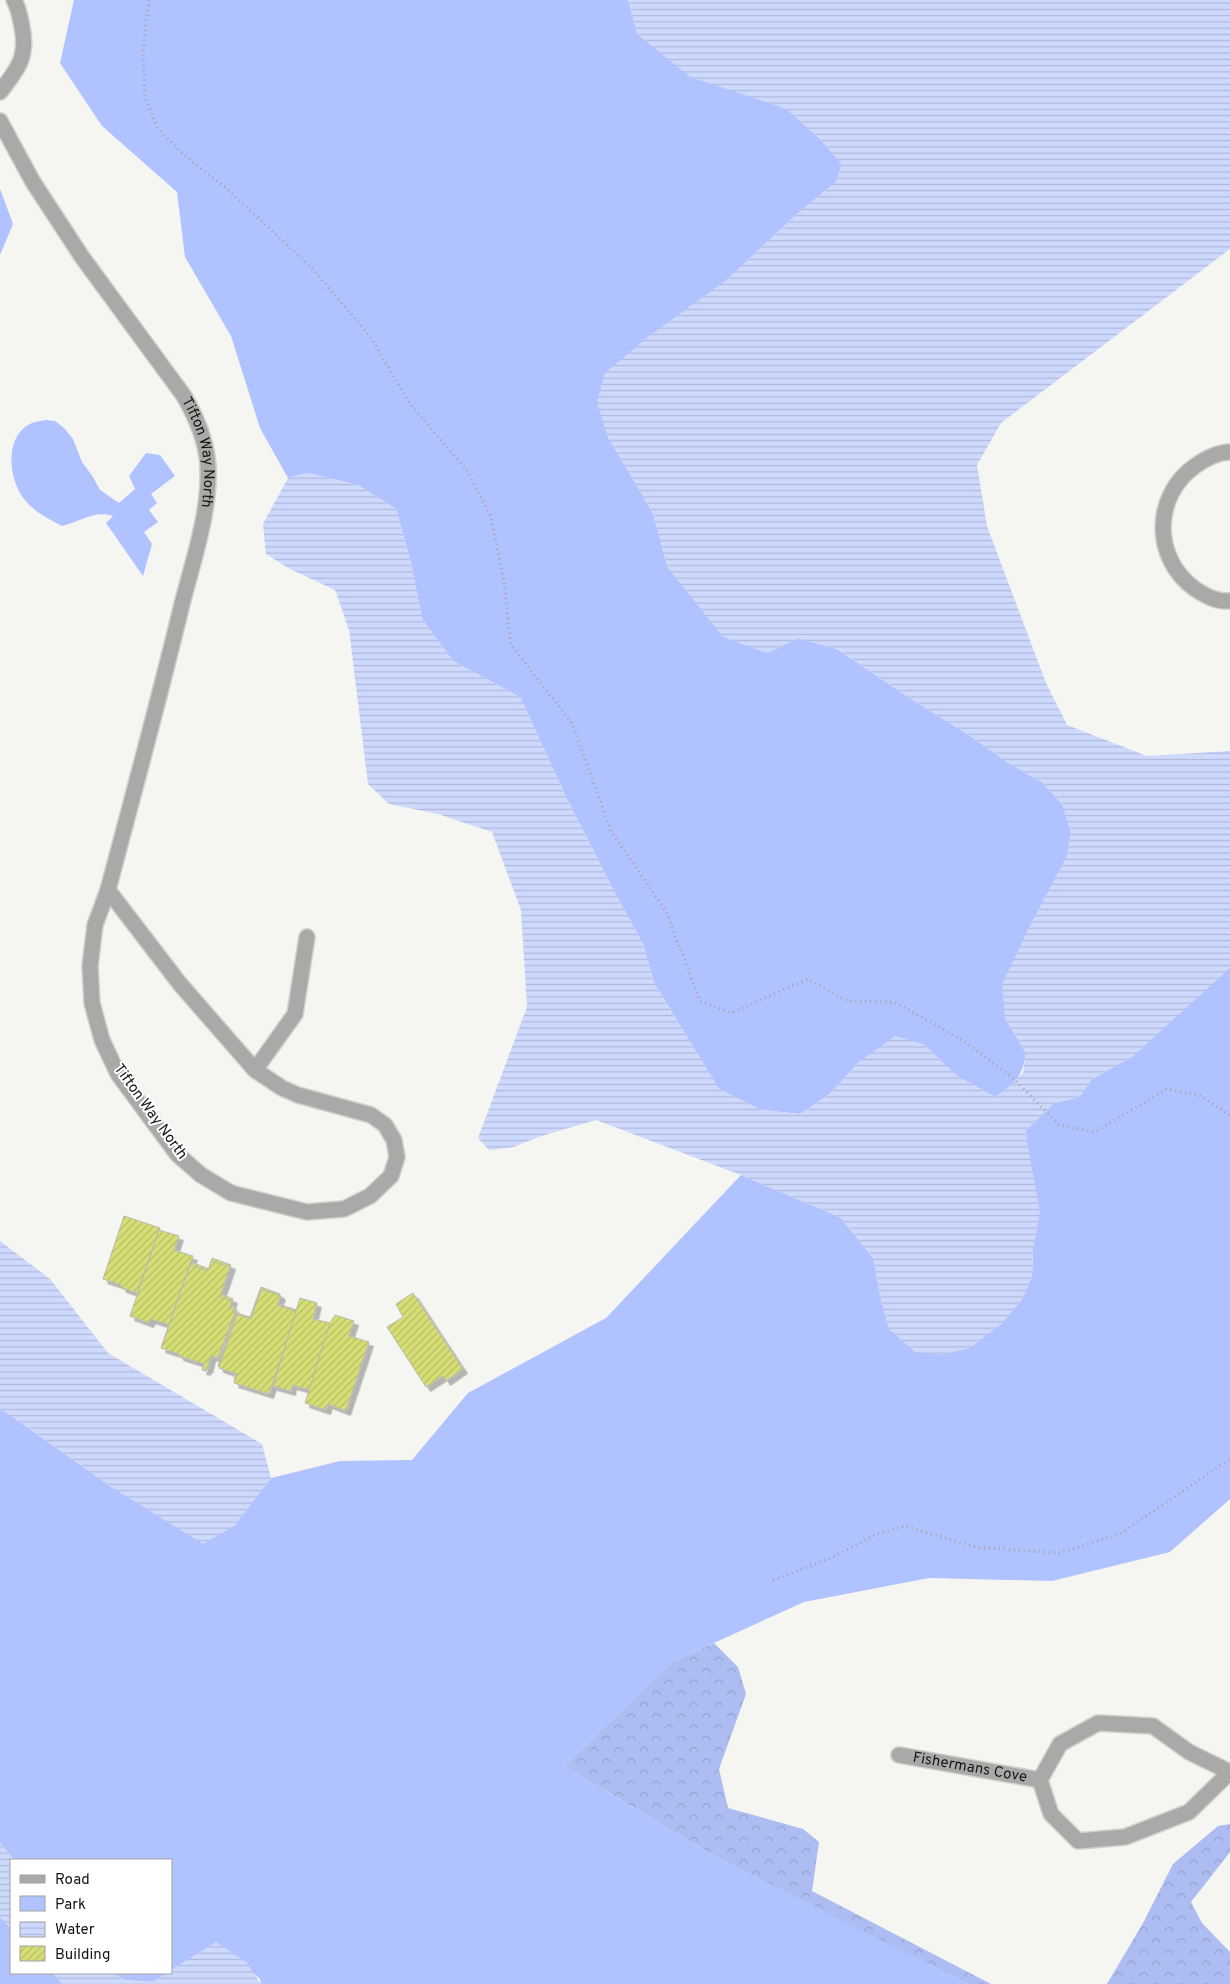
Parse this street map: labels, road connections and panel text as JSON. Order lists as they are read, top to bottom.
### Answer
{
  "streets": {
    "street": ["Tifton Way North", "Fishermans Cove"]
  },
  "legend": [
    "Road",
    "Park",
    "Water",
    "Building"
  ]
}
